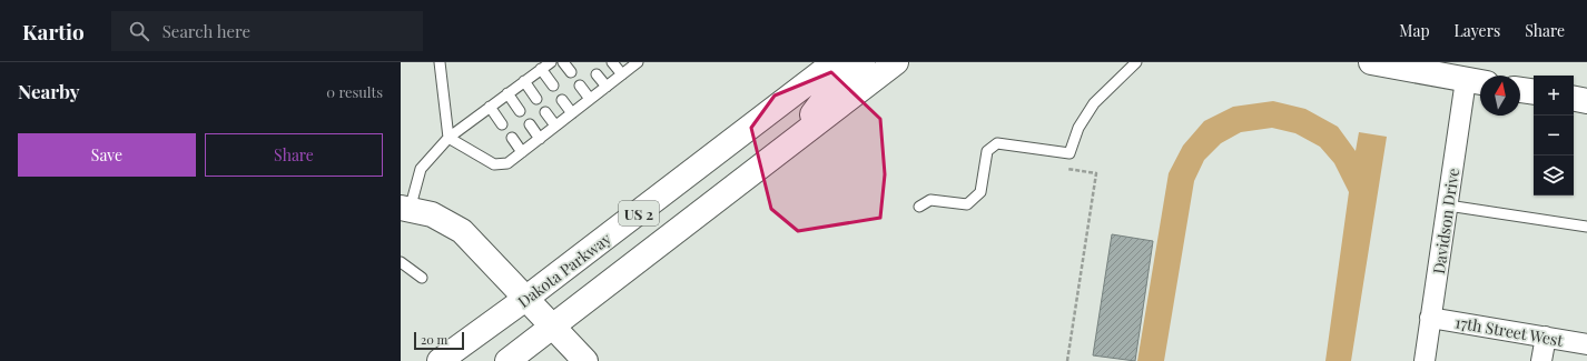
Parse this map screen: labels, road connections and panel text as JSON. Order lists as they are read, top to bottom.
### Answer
{
  "streets": {
    "main road": ["US 2", "Dakota Parkway"],
    "street": ["Davidson Drive", "17th Street West"]
  },
  "crossings": [
    ["Davidson Drive", "17th Street West"]
  ],
  "scale_bar": "20 m",
  "north": "top",
  "page": {
    "header": "Kartio",
    "search": "Search here",
    "nav": ["Map", "Layers", "Share"],
    "heading": ["Nearby", "0 results"],
    "map_buttons": ["+", "−"],
    "buttons": ["Save", "Share"],
    "scale": "20 m"
  }
}
